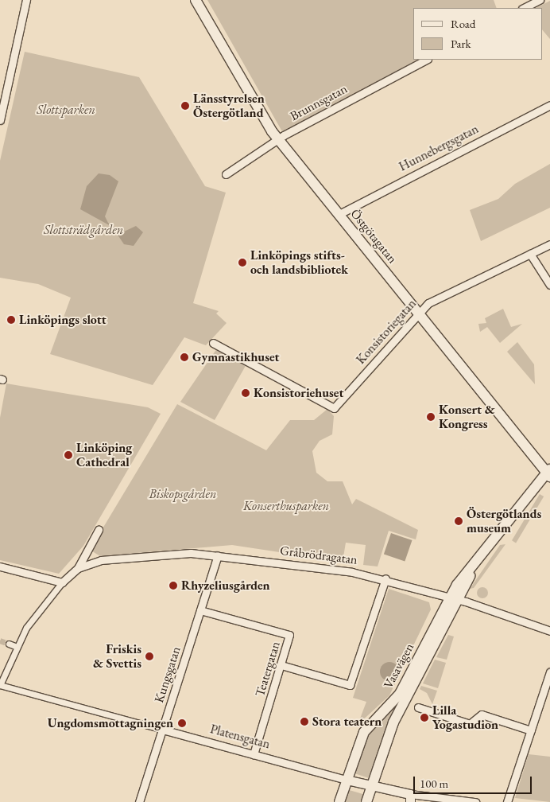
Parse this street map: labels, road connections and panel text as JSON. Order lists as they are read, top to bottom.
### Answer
{
  "streets": {
    "main road": ["Östgötagatan", "Vasavägen"],
    "street": [
      "Brunnsgatan",
      "Hunnebergsgatan",
      "Konsistoriegatan",
      "Gråbrödragatan",
      "Teatergatan",
      "Kungsgatan",
      "Platensgatan"
    ]
  },
  "crossings": [
    ["Brunnsgatan", "Östgötagatan"],
    ["Hunnebergsgatan", "Östgötagatan"],
    ["Östgötagatan", "Konsistoriegatan"],
    ["Östgötagatan", "Vasavägen"],
    ["Gråbrödragatan", "Vasavägen"],
    ["Gråbrödragatan", "Kungsgatan"],
    ["Vasavägen", "Platensgatan"],
    ["Teatergatan", "Kungsgatan"],
    ["Teatergatan", "Platensgatan"],
    ["Kungsgatan", "Platensgatan"]
  ],
  "parks": [
    "Slottsparken",
    "Slottsträdgården",
    "Biskopsgården",
    "Konserthusparken"
  ],
  "places": [
    "Länsstyrelsen Östergötland",
    "Linköpings stifts- och landsbibliotek",
    "Linköpings slott",
    "Gymnastikhuset",
    "Konsistoriehuset",
    "Konsert & Kongress",
    "Linköping Cathedral",
    "Östergötlands museum",
    "Rhyzeliusgården",
    "Friskis & Svettis",
    "Lilla Yogastudion",
    "Stora teatern",
    "Ungdomsmottagningen"
  ],
  "legend": ["Road", "Park"],
  "scale_bar": "100 m"
}
